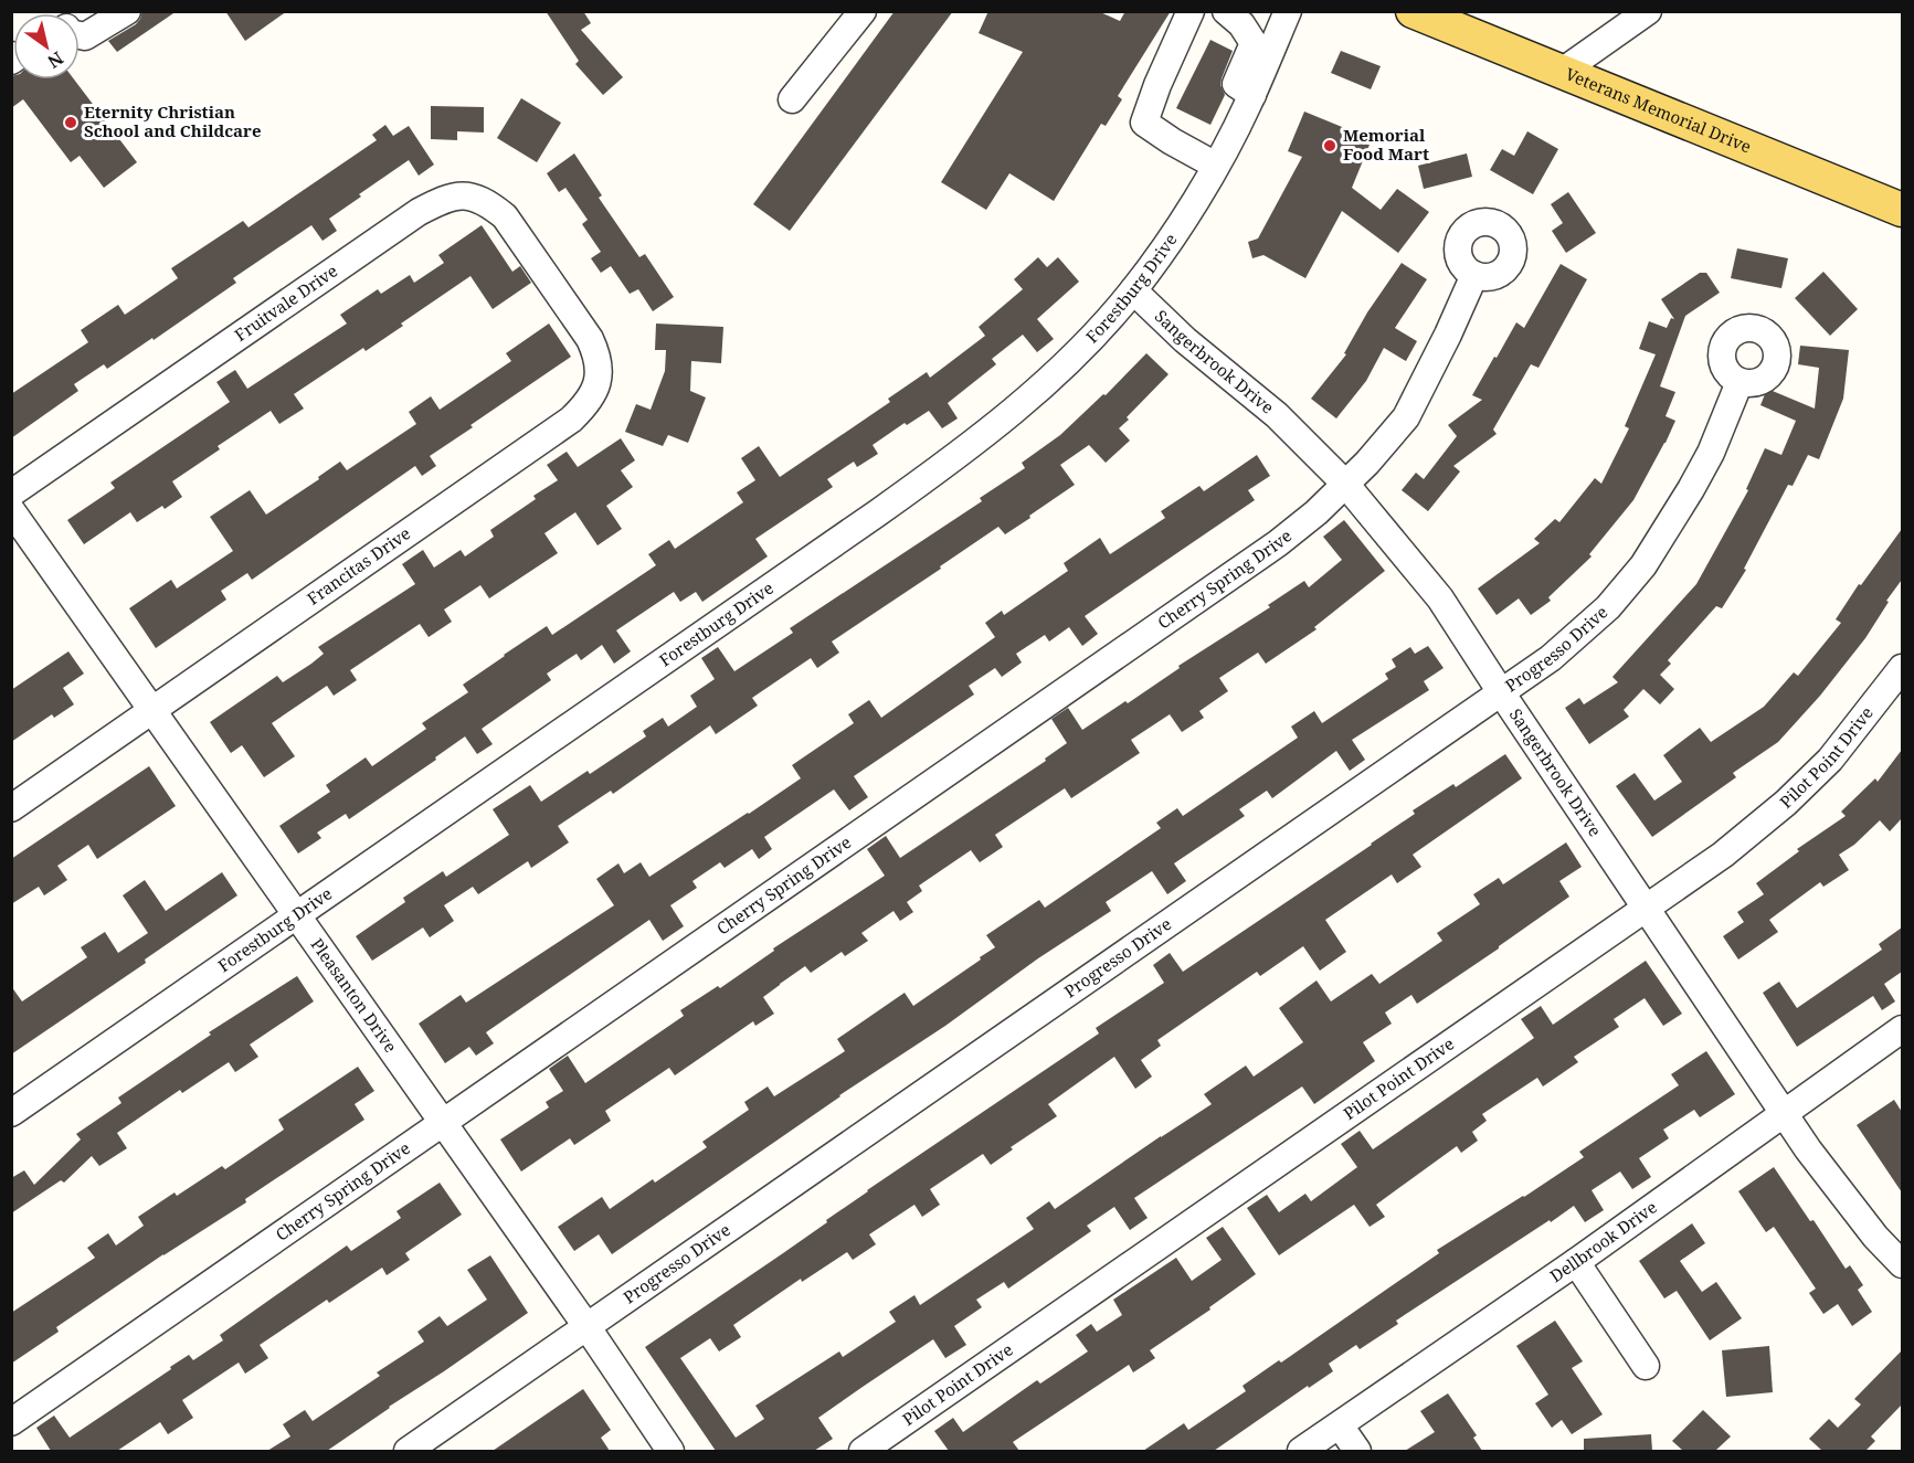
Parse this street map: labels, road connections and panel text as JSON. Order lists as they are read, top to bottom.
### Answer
{
  "streets": {
    "main road": ["Veterans Memorial Drive"],
    "street": [
      "Forestburg Drive",
      "Fruitvale Drive",
      "Sangerbrook Drive",
      "Francitas Drive",
      "Cherry Spring Drive",
      "Progresso Drive",
      "Pilot Point Drive",
      "Pleasanton Drive",
      "Dellbrook Drive"
    ]
  },
  "crossings": [
    ["Forestburg Drive", "Sangerbrook Drive"],
    ["Forestburg Drive", "Pleasanton Drive"],
    ["Fruitvale Drive", "Francitas Drive"],
    ["Sangerbrook Drive", "Cherry Spring Drive"],
    ["Sangerbrook Drive", "Progresso Drive"],
    ["Sangerbrook Drive", "Pilot Point Drive"],
    ["Sangerbrook Drive", "Dellbrook Drive"],
    ["Francitas Drive", "Pleasanton Drive"],
    ["Cherry Spring Drive", "Pleasanton Drive"],
    ["Progresso Drive", "Pleasanton Drive"]
  ],
  "places": ["Eternity Christian School and Childcare", "Memorial Food Mart"],
  "north": "bottom right"
}
